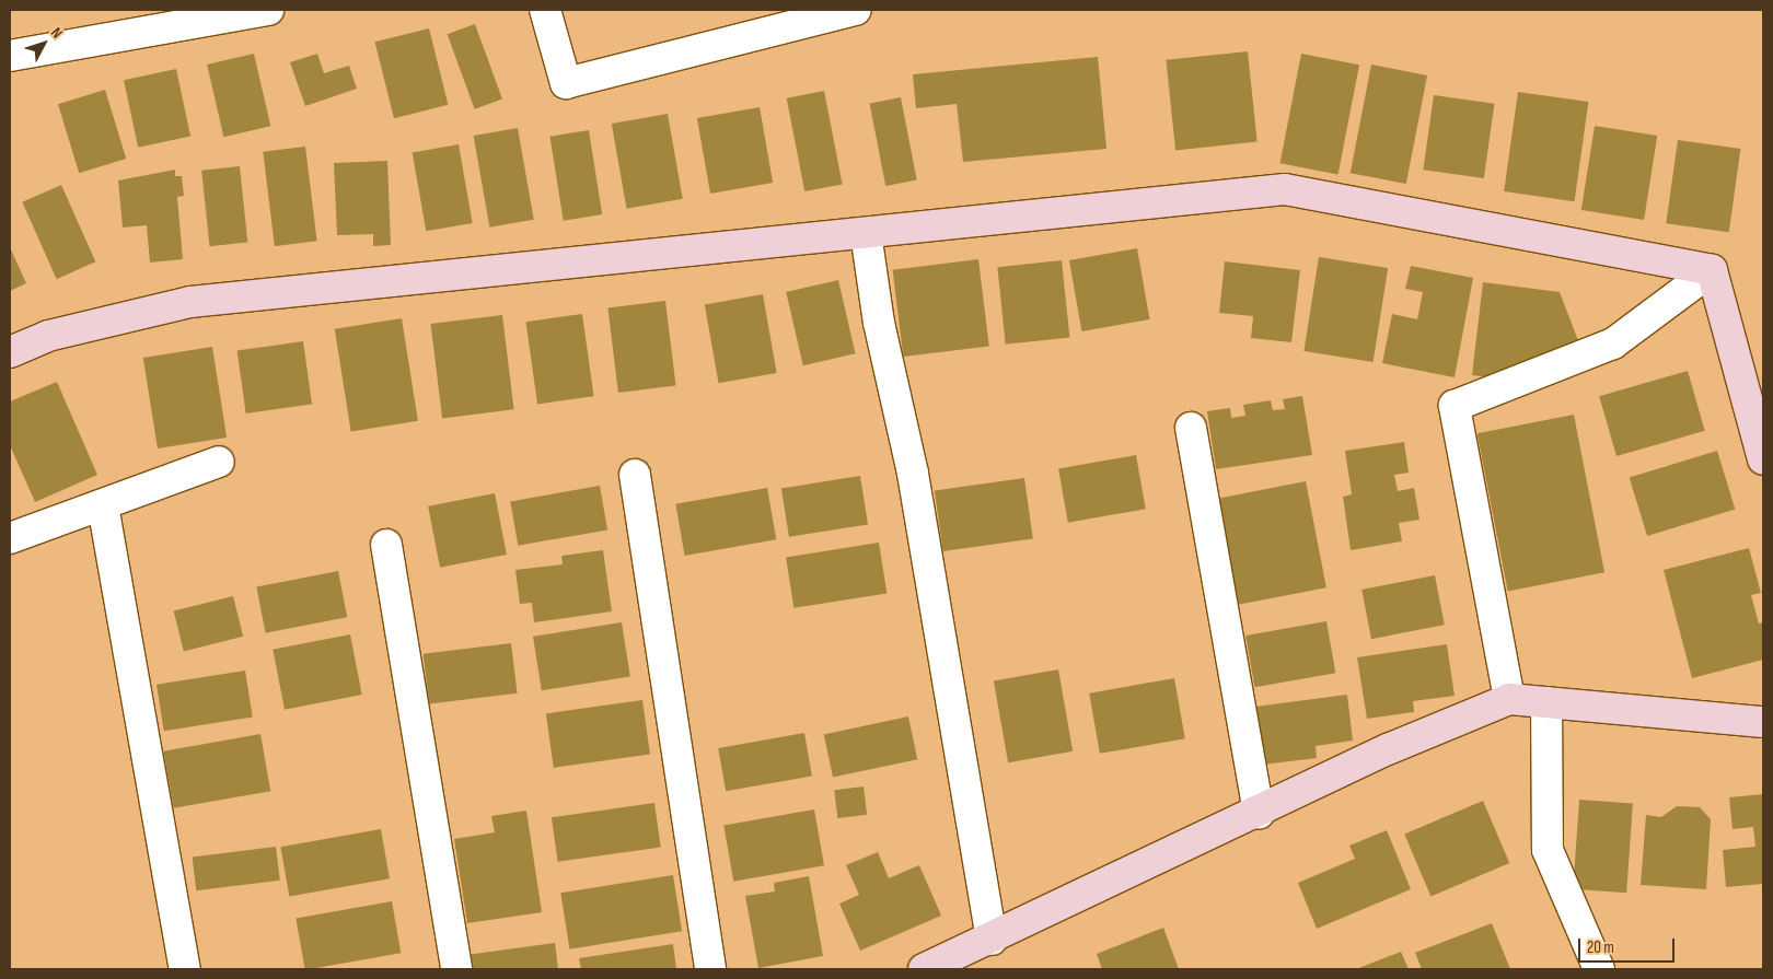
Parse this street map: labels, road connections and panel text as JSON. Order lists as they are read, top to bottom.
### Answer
{
  "scale_bar": "20 m",
  "north": "top right"
}
